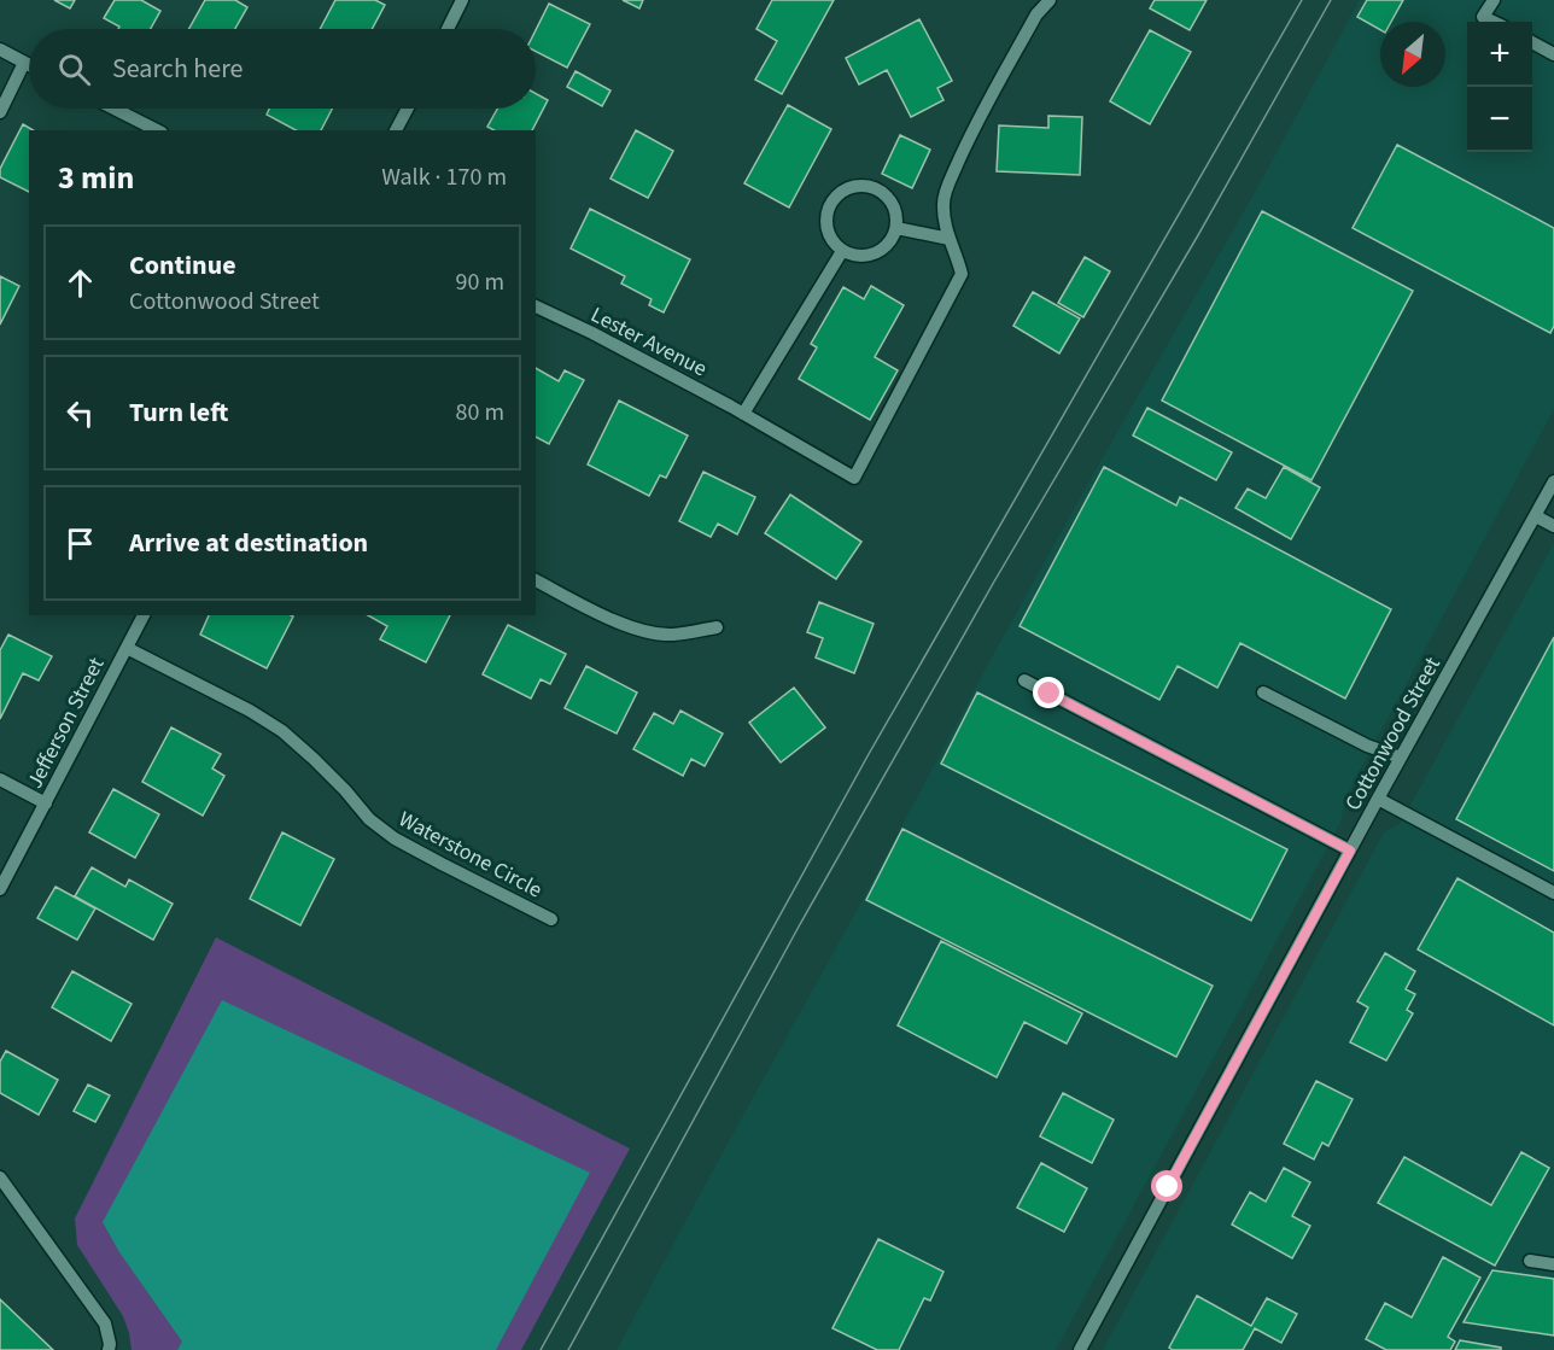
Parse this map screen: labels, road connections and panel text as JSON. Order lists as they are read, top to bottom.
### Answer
{
  "streets": {
    "street": [
      "Lester Avenue",
      "Jefferson Street",
      "Cottonwood Street",
      "Waterstone Circle"
    ]
  },
  "crossings": [
    ["Jefferson Street", "Waterstone Circle"]
  ],
  "north": "bottom left",
  "page": {
    "map_buttons": ["+", "−"],
    "search": "Search here",
    "heading": ["3 min", "Walk · 170 m"],
    "list": [
      ["Continue", "Cottonwood Street", "90 m"],
      ["Turn left", "80 m"],
      "Arrive at destination"
    ]
  }
}
